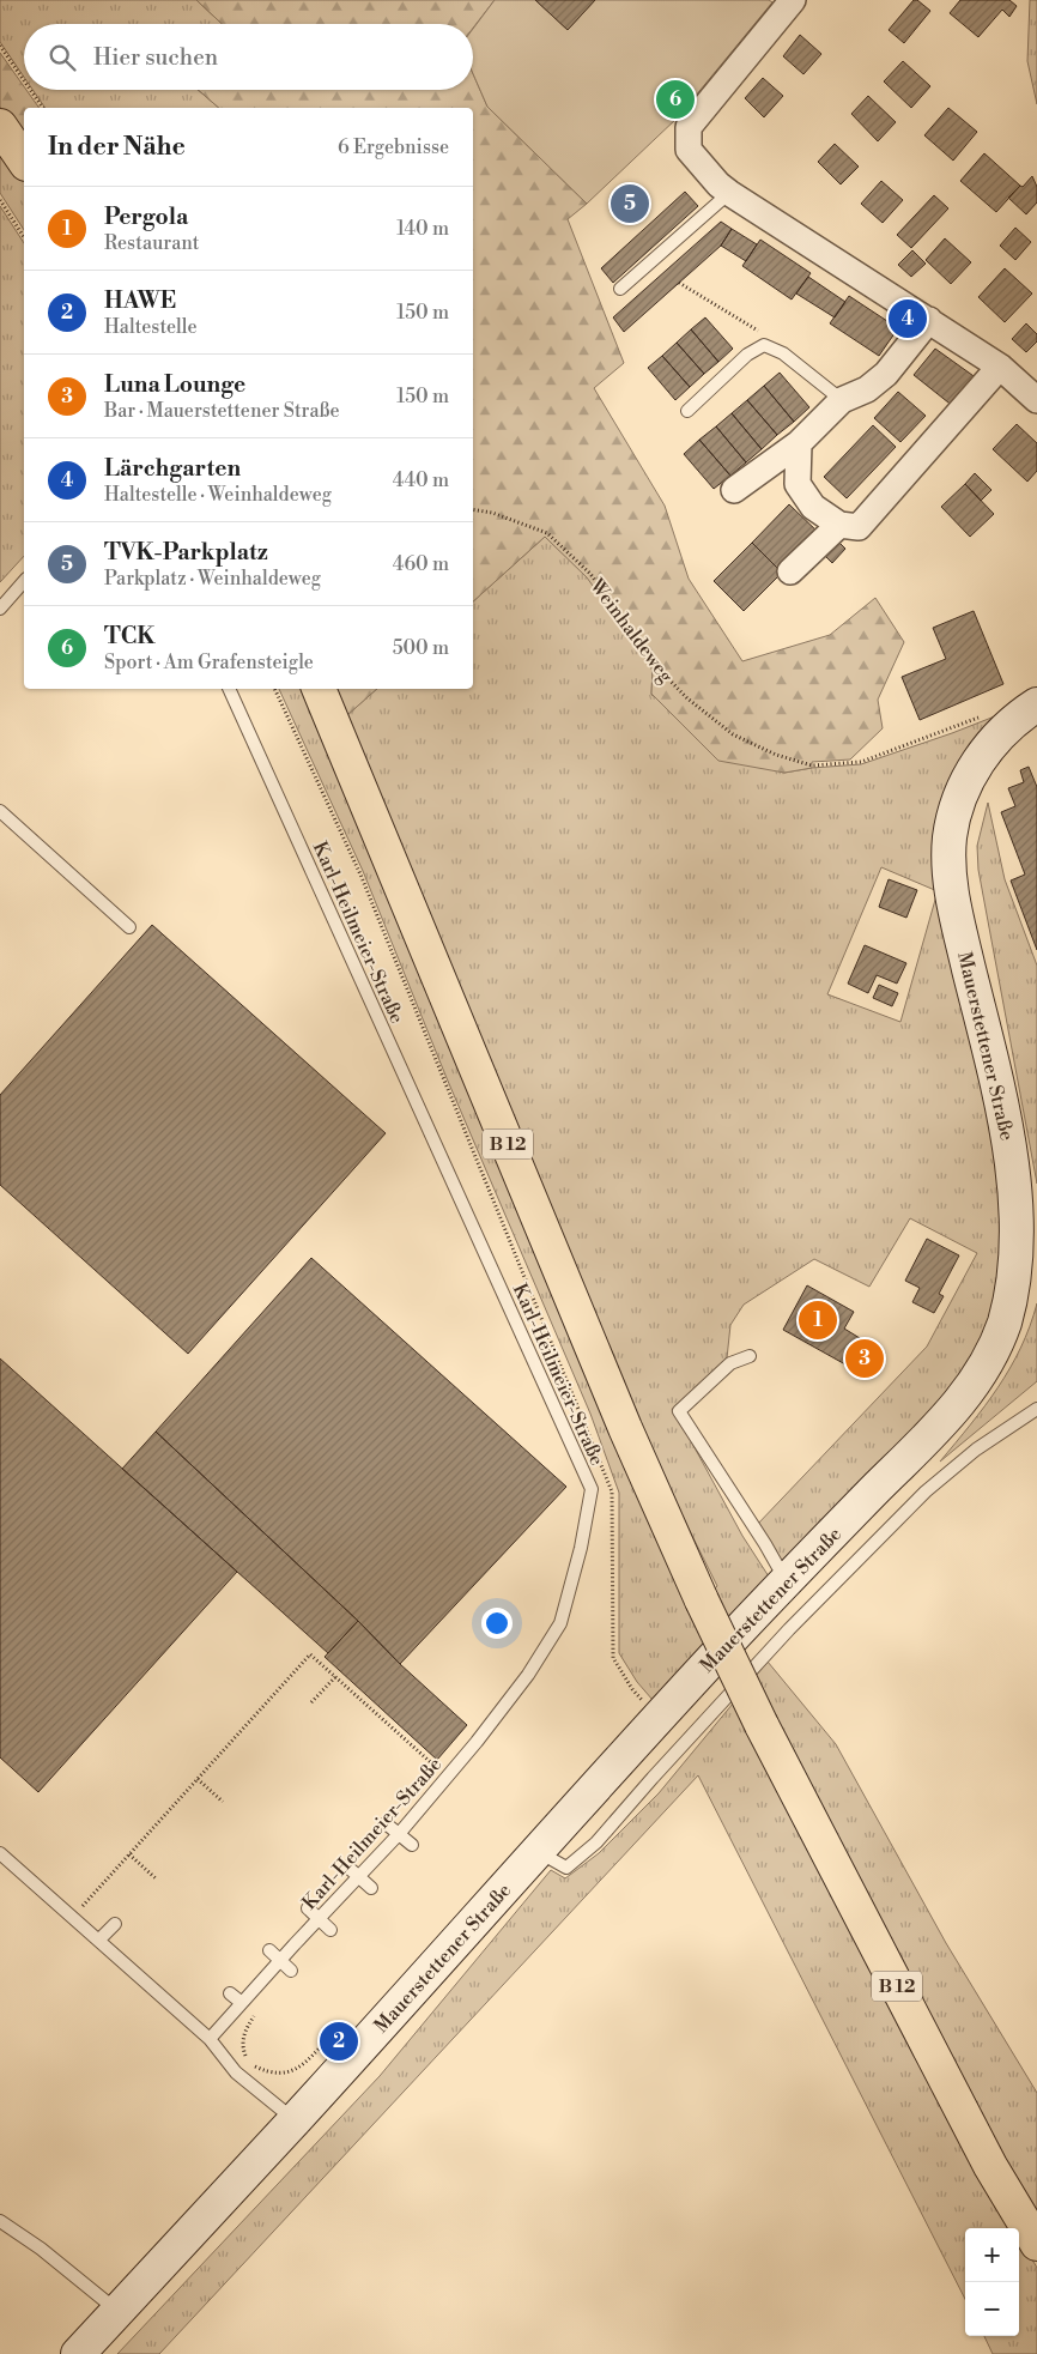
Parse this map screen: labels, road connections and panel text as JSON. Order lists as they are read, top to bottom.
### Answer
{
  "streets": {
    "main road": ["Mauerstettener Straße", "B 12"],
    "lane": ["Karl-Heilmeier-Straße"],
    "path": ["Weinhaldeweg"]
  },
  "page": {
    "search": "Hier suchen",
    "pins": [
      "6",
      "5",
      "4",
      "1",
      "3",
      "2"
    ],
    "heading": ["In der Nähe", "6 Ergebnisse"],
    "list": [
      {
        "mark": "1",
        "name": "Pergola",
        "note": "Restaurant",
        "value": "140 m"
      },
      {
        "mark": "2",
        "name": "HAWE",
        "note": "Haltestelle",
        "value": "150 m"
      },
      {
        "mark": "3",
        "name": "Luna Lounge",
        "note": "Bar · Mauerstettener Straße",
        "value": "150 m"
      },
      {
        "mark": "4",
        "name": "Lärchgarten",
        "note": "Haltestelle · Weinhaldeweg",
        "value": "440 m"
      },
      {
        "mark": "5",
        "name": "TVK-Parkplatz",
        "note": "Parkplatz · Weinhaldeweg",
        "value": "460 m"
      },
      {
        "mark": "6",
        "name": "TCK",
        "note": "Sport · Am Grafensteigle",
        "value": "500 m"
      }
    ],
    "map_buttons": ["+", "−"]
  }
}
